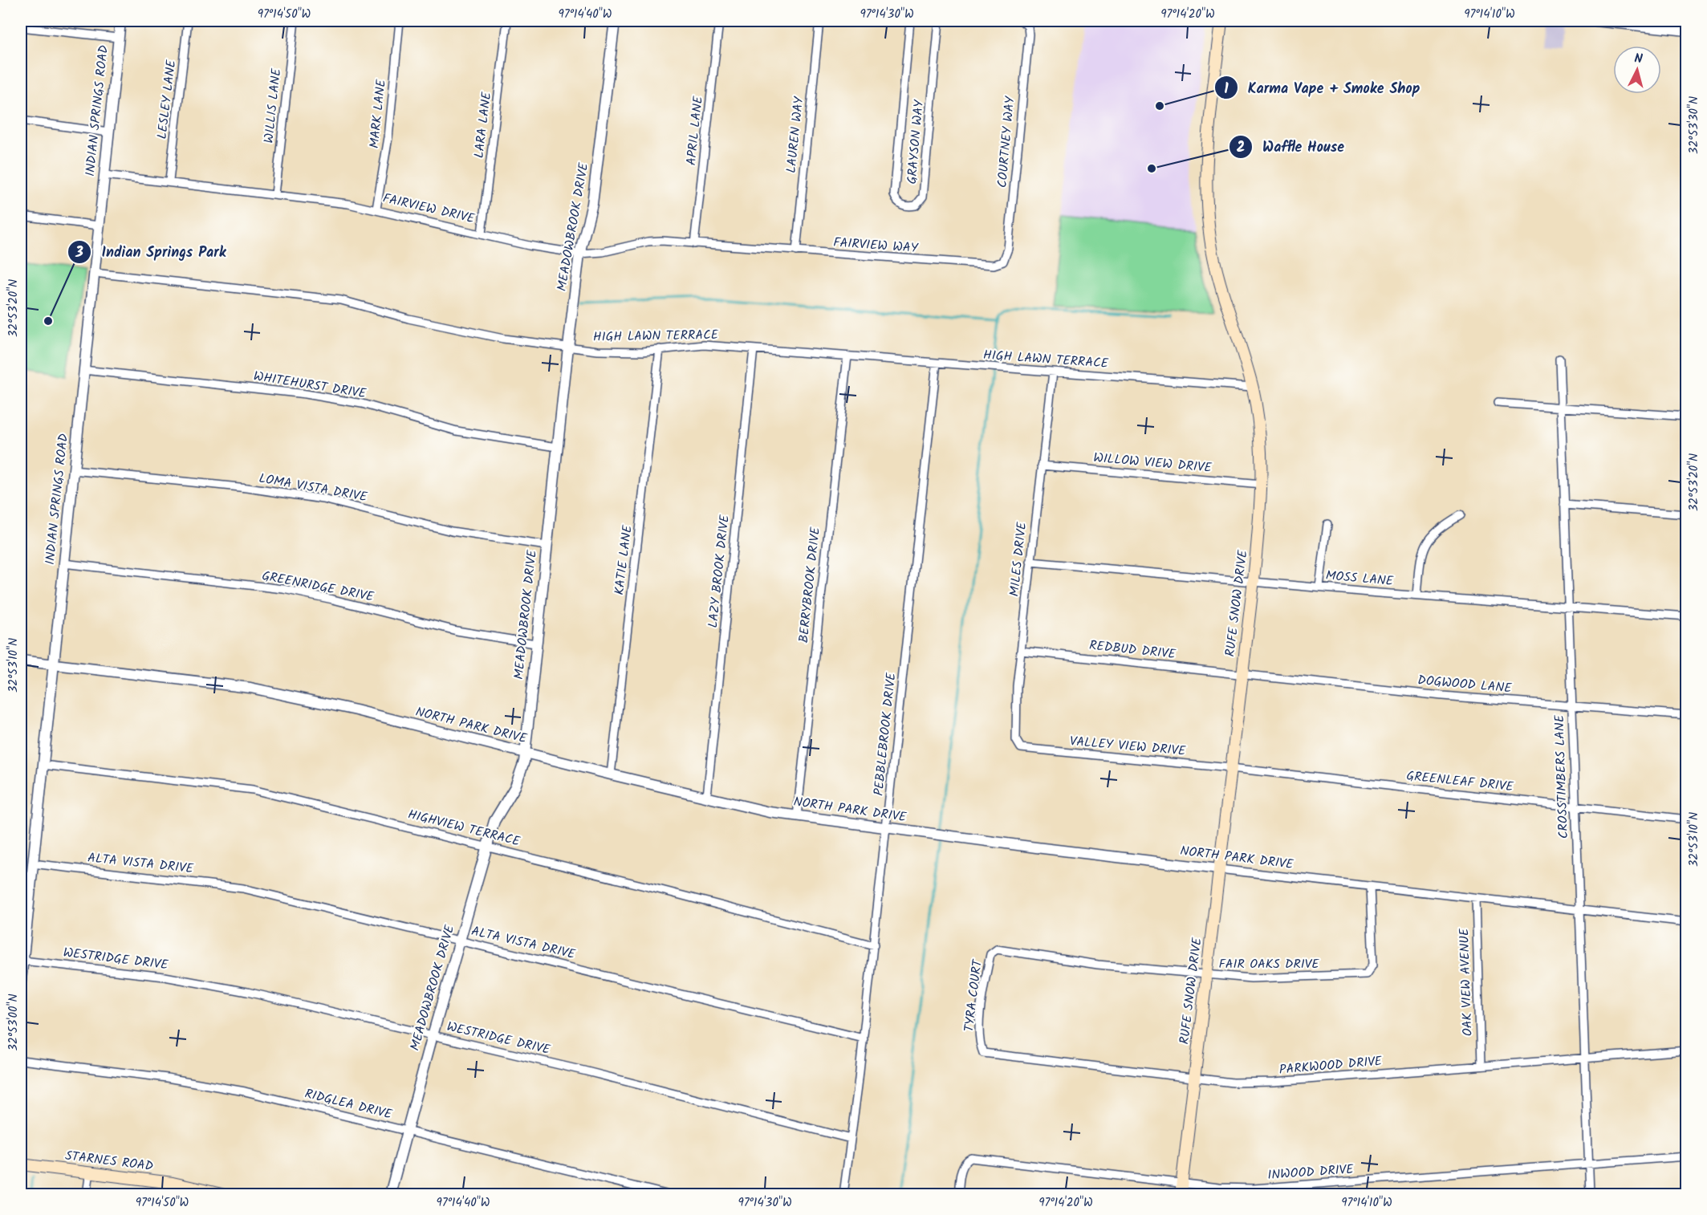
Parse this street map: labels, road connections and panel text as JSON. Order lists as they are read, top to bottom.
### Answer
{
  "streets": {
    "main road": ["RUFE SNOW DRIVE", "STARNES ROAD"],
    "street": [
      "LESLEY LANE",
      "WILLIS LANE",
      "INDIAN SPRINGS ROAD",
      "MARK LANE",
      "LARA LANE",
      "APRIL LANE",
      "LAUREN WAY",
      "GRAYSON WAY",
      "COURTNEY WAY",
      "FAIRVIEW DRIVE",
      "MEADOWBROOK DRIVE",
      "FAIRVIEW WAY",
      "HIGH LAWN TERRACE",
      "WHITEHURST DRIVE",
      "WILLOW VIEW DRIVE",
      "LOMA VISTA DRIVE",
      "MILES DRIVE",
      "KATIE LANE",
      "LAZY BROOK DRIVE",
      "MOSS LANE",
      "BERRYBROOK DRIVE",
      "GREENRIDGE DRIVE",
      "REDBUD DRIVE",
      "DOGWOOD LANE",
      "NORTH PARK DRIVE",
      "PEBBLEBROOK DRIVE",
      "VALLEY VIEW DRIVE",
      "CROSSTIMBERS LANE",
      "GREENLEAF DRIVE",
      "HIGHVIEW TERRACE",
      "ALTA VISTA DRIVE",
      "WESTRIDGE DRIVE",
      "FAIR OAKS DRIVE",
      "OAK VIEW AVENUE",
      "TYRA COURT",
      "PARKWOOD DRIVE",
      "RIDGLEA DRIVE",
      "INWOOD DRIVE"
    ]
  },
  "crossings": [
    ["LESLEY LANE", "FAIRVIEW DRIVE"],
    ["WILLIS LANE", "FAIRVIEW DRIVE"],
    ["INDIAN SPRINGS ROAD", "FAIRVIEW DRIVE"],
    ["INDIAN SPRINGS ROAD", "HIGH LAWN TERRACE"],
    ["INDIAN SPRINGS ROAD", "WHITEHURST DRIVE"],
    ["INDIAN SPRINGS ROAD", "LOMA VISTA DRIVE"],
    ["INDIAN SPRINGS ROAD", "GREENRIDGE DRIVE"],
    ["INDIAN SPRINGS ROAD", "NORTH PARK DRIVE"],
    ["INDIAN SPRINGS ROAD", "HIGHVIEW TERRACE"],
    ["INDIAN SPRINGS ROAD", "ALTA VISTA DRIVE"],
    ["INDIAN SPRINGS ROAD", "WESTRIDGE DRIVE"],
    ["MARK LANE", "FAIRVIEW DRIVE"],
    ["LARA LANE", "FAIRVIEW DRIVE"],
    ["APRIL LANE", "FAIRVIEW DRIVE"],
    ["LAUREN WAY", "FAIRVIEW WAY"],
    ["COURTNEY WAY", "FAIRVIEW WAY"],
    ["FAIRVIEW DRIVE", "MEADOWBROOK DRIVE"],
    ["FAIRVIEW DRIVE", "FAIRVIEW WAY"],
    ["MEADOWBROOK DRIVE", "HIGH LAWN TERRACE"],
    ["MEADOWBROOK DRIVE", "WHITEHURST DRIVE"],
    ["MEADOWBROOK DRIVE", "LOMA VISTA DRIVE"],
    ["MEADOWBROOK DRIVE", "GREENRIDGE DRIVE"],
    ["MEADOWBROOK DRIVE", "NORTH PARK DRIVE"],
    ["MEADOWBROOK DRIVE", "HIGHVIEW TERRACE"],
    ["MEADOWBROOK DRIVE", "ALTA VISTA DRIVE"],
    ["MEADOWBROOK DRIVE", "WESTRIDGE DRIVE"],
    ["MEADOWBROOK DRIVE", "RIDGLEA DRIVE"],
    ["HIGH LAWN TERRACE", "MILES DRIVE"],
    ["HIGH LAWN TERRACE", "KATIE LANE"],
    ["HIGH LAWN TERRACE", "LAZY BROOK DRIVE"],
    ["HIGH LAWN TERRACE", "BERRYBROOK DRIVE"],
    ["HIGH LAWN TERRACE", "RUFE SNOW DRIVE"],
    ["HIGH LAWN TERRACE", "PEBBLEBROOK DRIVE"],
    ["WILLOW VIEW DRIVE", "MILES DRIVE"],
    ["WILLOW VIEW DRIVE", "RUFE SNOW DRIVE"],
    ["MILES DRIVE", "MOSS LANE"],
    ["MILES DRIVE", "REDBUD DRIVE"],
    ["MILES DRIVE", "VALLEY VIEW DRIVE"],
    ["KATIE LANE", "NORTH PARK DRIVE"],
    ["LAZY BROOK DRIVE", "NORTH PARK DRIVE"],
    ["MOSS LANE", "RUFE SNOW DRIVE"],
    ["MOSS LANE", "CROSSTIMBERS LANE"],
    ["BERRYBROOK DRIVE", "NORTH PARK DRIVE"],
    ["RUFE SNOW DRIVE", "REDBUD DRIVE"],
    ["RUFE SNOW DRIVE", "DOGWOOD LANE"],
    ["RUFE SNOW DRIVE", "NORTH PARK DRIVE"],
    ["RUFE SNOW DRIVE", "VALLEY VIEW DRIVE"],
    ["RUFE SNOW DRIVE", "GREENLEAF DRIVE"],
    ["RUFE SNOW DRIVE", "FAIR OAKS DRIVE"],
    ["RUFE SNOW DRIVE", "PARKWOOD DRIVE"],
    ["RUFE SNOW DRIVE", "INWOOD DRIVE"],
    ["REDBUD DRIVE", "DOGWOOD LANE"],
    ["DOGWOOD LANE", "CROSSTIMBERS LANE"],
    ["NORTH PARK DRIVE", "PEBBLEBROOK DRIVE"],
    ["NORTH PARK DRIVE", "CROSSTIMBERS LANE"],
    ["NORTH PARK DRIVE", "FAIR OAKS DRIVE"],
    ["NORTH PARK DRIVE", "OAK VIEW AVENUE"],
    ["PEBBLEBROOK DRIVE", "HIGHVIEW TERRACE"],
    ["PEBBLEBROOK DRIVE", "ALTA VISTA DRIVE"],
    ["PEBBLEBROOK DRIVE", "WESTRIDGE DRIVE"],
    ["VALLEY VIEW DRIVE", "GREENLEAF DRIVE"],
    ["CROSSTIMBERS LANE", "GREENLEAF DRIVE"],
    ["CROSSTIMBERS LANE", "PARKWOOD DRIVE"],
    ["CROSSTIMBERS LANE", "INWOOD DRIVE"],
    ["FAIR OAKS DRIVE", "TYRA COURT"],
    ["OAK VIEW AVENUE", "PARKWOOD DRIVE"],
    ["TYRA COURT", "PARKWOOD DRIVE"]
  ],
  "places": ["Karma Vape + Smoke Shop", "Waffle House", "Indian Springs Park"],
  "north": "top",
  "coordinates": [
    "97°14'50\"W",
    "97°14'40\"W",
    "97°14'30\"W",
    "97°14'20\"W",
    "97°14'10\"W",
    "32°53'30\"N",
    "32°53'20\"N",
    "32°53'10\"N",
    "32°53'00\"N"
  ]
}
